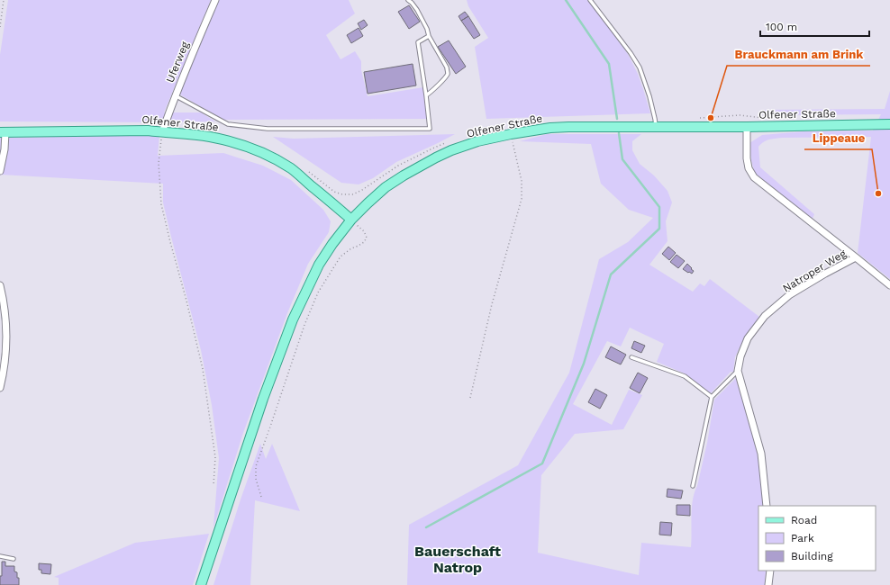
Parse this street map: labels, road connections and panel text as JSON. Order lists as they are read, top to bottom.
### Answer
{
  "streets": {
    "main road": ["Olfener Straße"],
    "street": ["Uferweg", "Natroper Weg"]
  },
  "crossings": [
    ["Uferweg", "Olfener Straße"],
    ["Olfener Straße", "Natroper Weg"]
  ],
  "districts": ["Bauerschaft Natrop"],
  "places": ["Brauckmann am Brink", "Lippeaue"],
  "legend": ["Road", "Park", "Building"],
  "scale_bar": "100 m"
}
